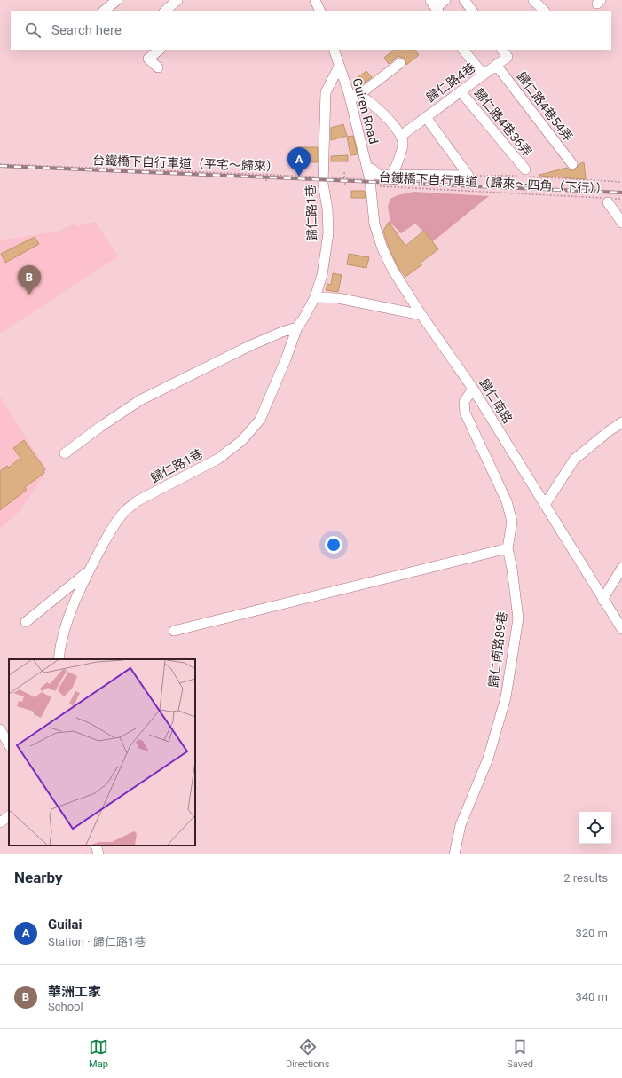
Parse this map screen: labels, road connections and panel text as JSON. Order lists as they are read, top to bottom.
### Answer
{
  "streets": {
    "street": [
      "歸仁路4巷",
      "歸仁路4巷54弄",
      "Guiren Road",
      "歸仁路4巷36弄",
      "歸仁路1巷",
      "歸仁南路",
      "歸仁南路89巷"
    ],
    "path": ["台鐵橋下自行車道（平宅～歸來）", "台鐵橋下自行車道（歸來～四角（下行））"]
  },
  "crossings": [
    ["歸仁路4巷", "歸仁路4巷54弄"],
    ["歸仁路4巷", "歸仁路4巷36弄"],
    ["Guiren Road", "台鐵橋下自行車道（平宅～歸來）"],
    ["Guiren Road", "台鐵橋下自行車道（歸來～四角（下行））"],
    ["Guiren Road", "歸仁路1巷"],
    ["Guiren Road", "歸仁南路"],
    ["台鐵橋下自行車道（平宅～歸來）", "台鐵橋下自行車道（歸來～四角（下行））"],
    ["台鐵橋下自行車道（平宅～歸來）", "歸仁路1巷"],
    ["台鐵橋下自行車道（平宅～歸來）", "歸仁南路"],
    ["台鐵橋下自行車道（歸來～四角（下行））", "歸仁南路"],
    ["歸仁南路", "歸仁南路89巷"]
  ],
  "page": {
    "search": "Search here",
    "pins": ["A", "B"],
    "heading": ["Nearby", "2 results"],
    "list": [
      {
        "mark": "A",
        "name": "Guilai",
        "note": "Station · 歸仁路1巷",
        "value": "320 m"
      },
      {
        "mark": "B",
        "name": "華洲工家",
        "note": "School",
        "value": "340 m"
      }
    ],
    "nav": ["Map", "Directions", "Saved"]
  }
}
